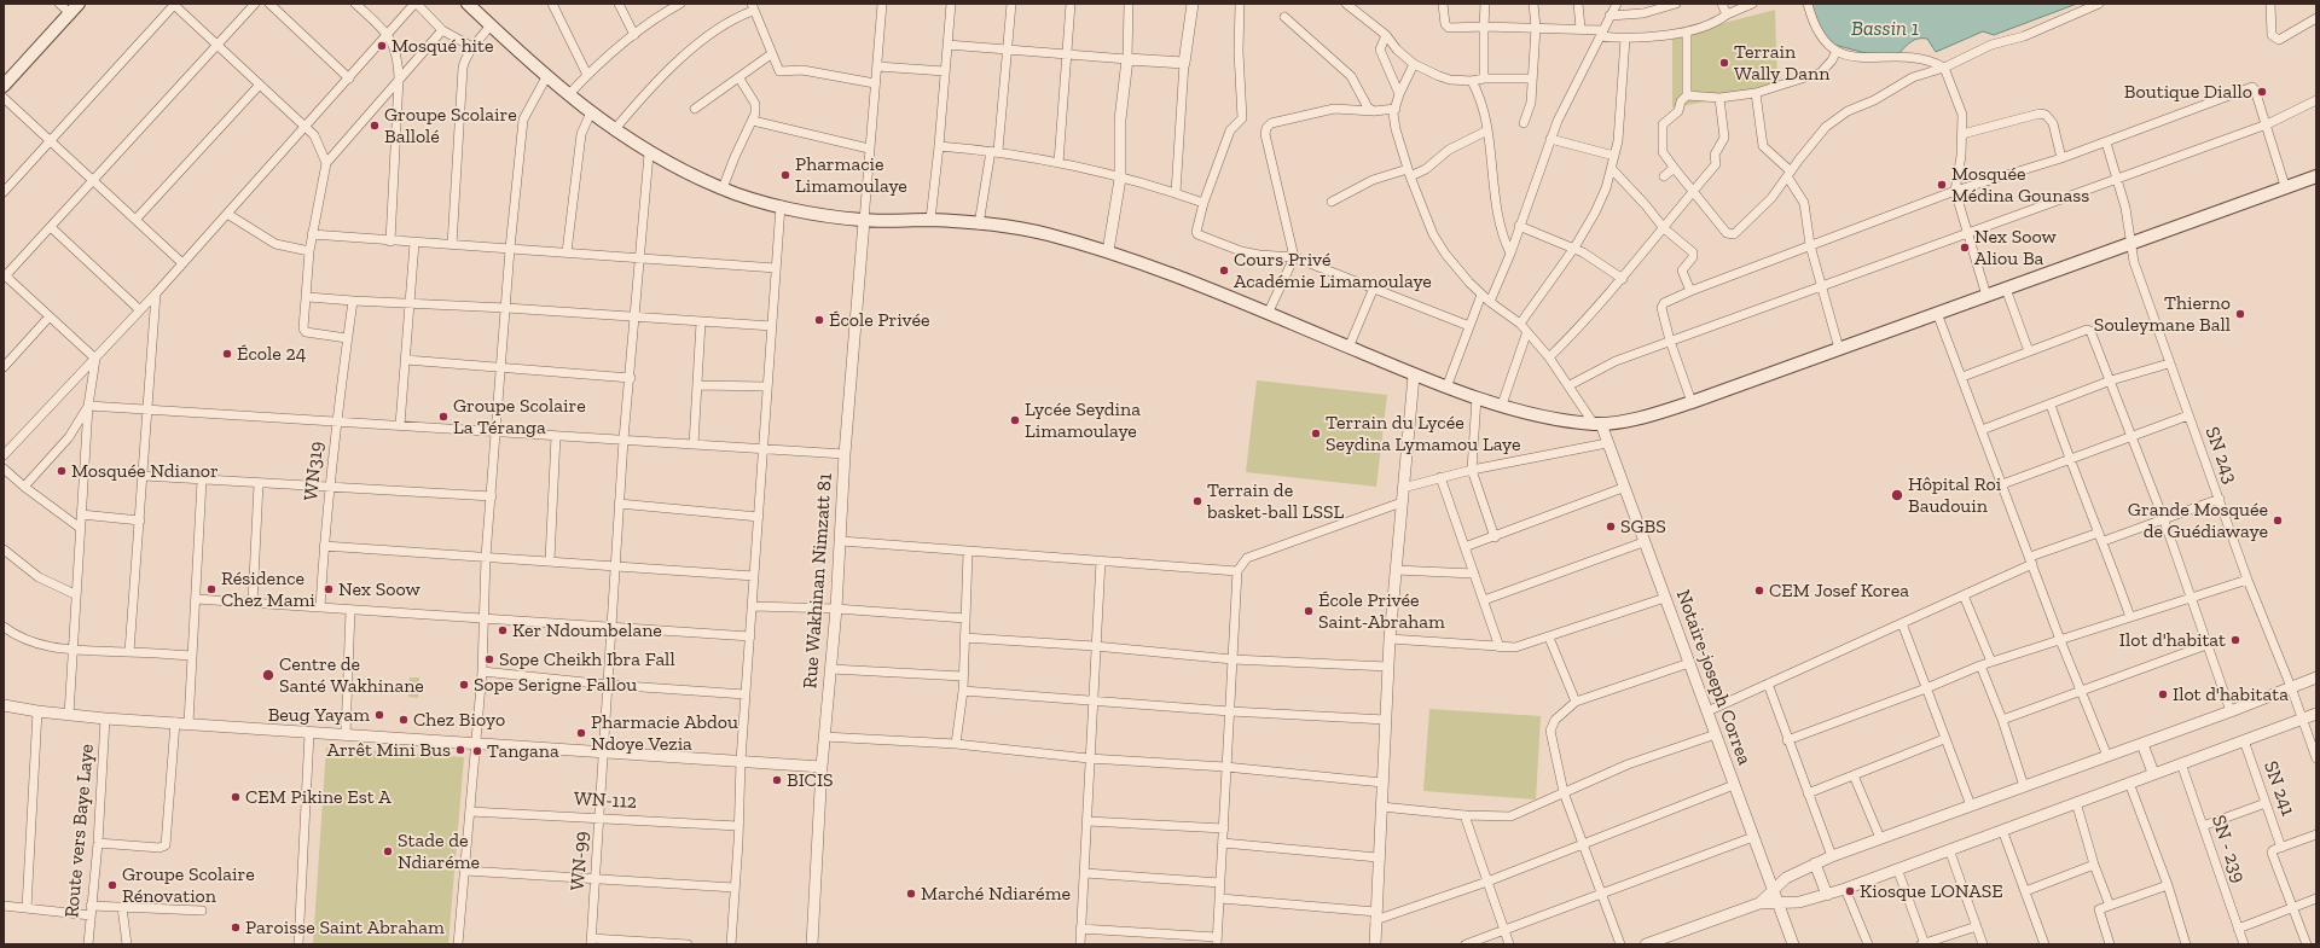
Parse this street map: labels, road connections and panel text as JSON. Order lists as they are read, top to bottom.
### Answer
{
  "streets": {
    "street": [
      "SN 243",
      "WN319",
      "Rue Wakhinan Nimzatt 81",
      "Notaire-joseph Correa",
      "SN 241",
      "WN-112",
      "Route vers Baye Laye",
      "SN - 239",
      "WN-99"
    ]
  },
  "crossings": [
    ["WN-112", "WN-99"]
  ],
  "water": ["Bassin 1"],
  "places": [
    "Mosqué hite",
    "Terrain Wally Dann",
    "Boutique Diallo",
    "Groupe Scolaire Ballolé",
    "Pharmacie Limamoulaye",
    "Mosquée Médina Gounass",
    "Nex Soow Aliou Ba",
    "Cours Privé Académie Limamoulaye",
    "Thierno Souleymane Ball",
    "École Privée",
    "École 24",
    "Groupe Scolaire La Téranga",
    "Lycée Seydina Limamoulaye",
    "Terrain du Lycée Seydina Lymamou Laye",
    "Mosquée Ndianor",
    "Hôpital Roi Baudouin",
    "Terrain de basket-ball LSSL",
    "Grande Mosquée de Guédiawaye",
    "SGBS",
    "Résidence Chez Mami",
    "Nex Soow",
    "CEM Josef Korea",
    "École Privée Saint-Abraham",
    "Ker Ndoumbelane",
    "Ilot d'habitat",
    "Sope Cheikh Ibra Fall",
    "Centre de Santé Wakhinane",
    "Sope Serigne Fallou",
    "Ilot d'habitata",
    "Beug Yayam",
    "Chez Bioyo",
    "Pharmacie Abdou Ndoye Vezia",
    "Arrêt Mini Bus",
    "Tangana",
    "BICIS",
    "CEM Pikine Est A",
    "Stade de Ndiaréme",
    "Groupe Scolaire Rénovation",
    "Kiosque LONASE",
    "Marché Ndiaréme",
    "Paroisse Saint Abraham"
  ]
}
